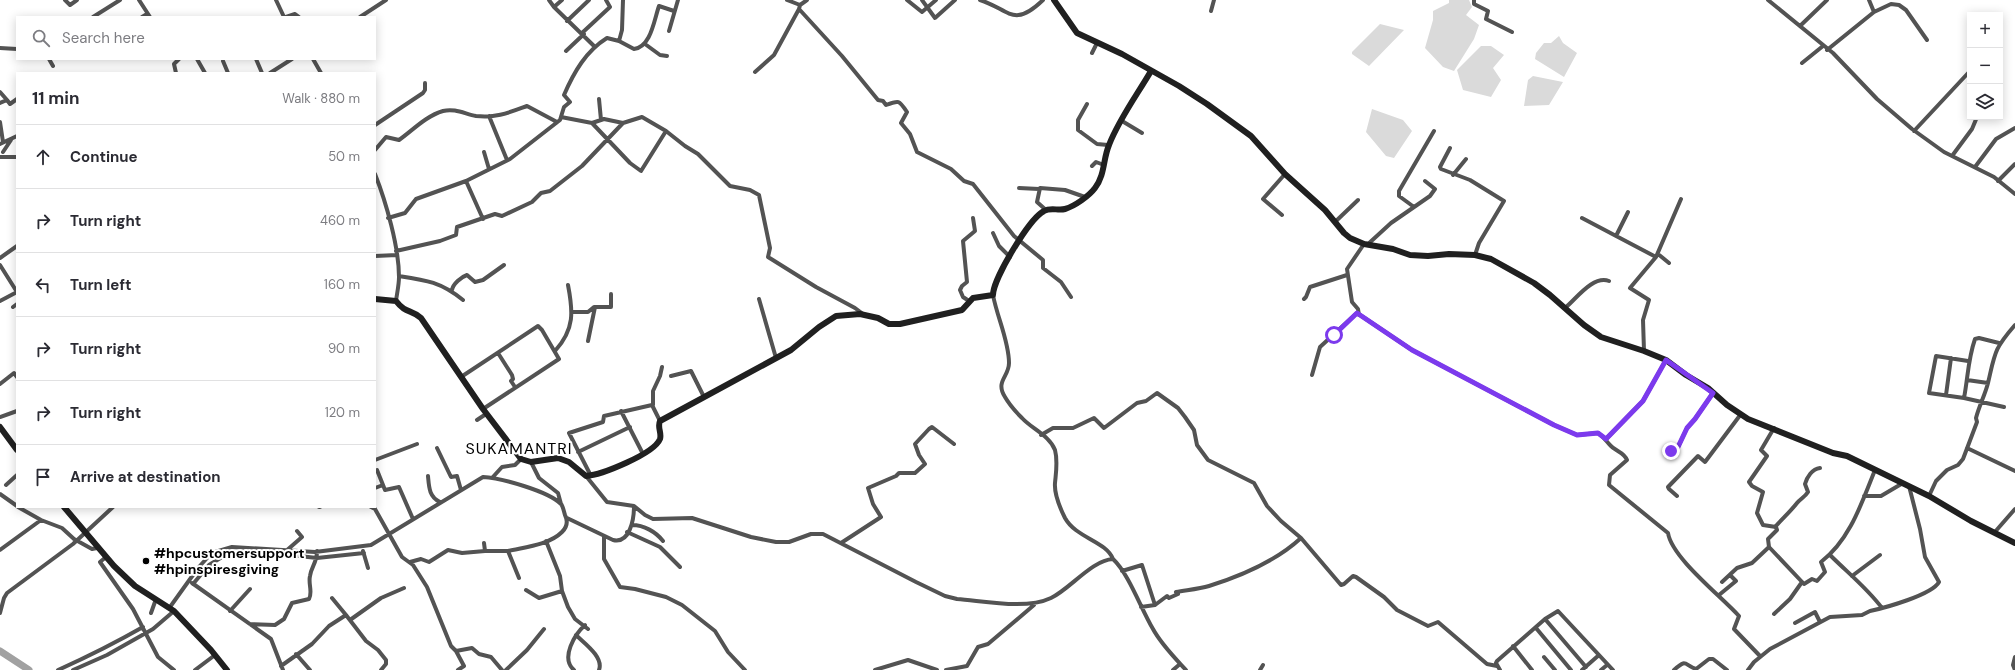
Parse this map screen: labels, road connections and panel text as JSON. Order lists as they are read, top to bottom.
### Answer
{
  "districts": ["SUKAMANTRI"],
  "places": ["#hpcustomersupport #hpinspiresgiving"],
  "page": {
    "map_buttons": ["+", "−"],
    "search": "Search here",
    "heading": ["11 min", "Walk · 880 m"],
    "list": [
      ["Continue", "50 m"],
      ["Turn right", "460 m"],
      ["Turn left", "160 m"],
      ["Turn right", "90 m"],
      ["Turn right", "120 m"],
      "Arrive at destination"
    ]
  }
}
